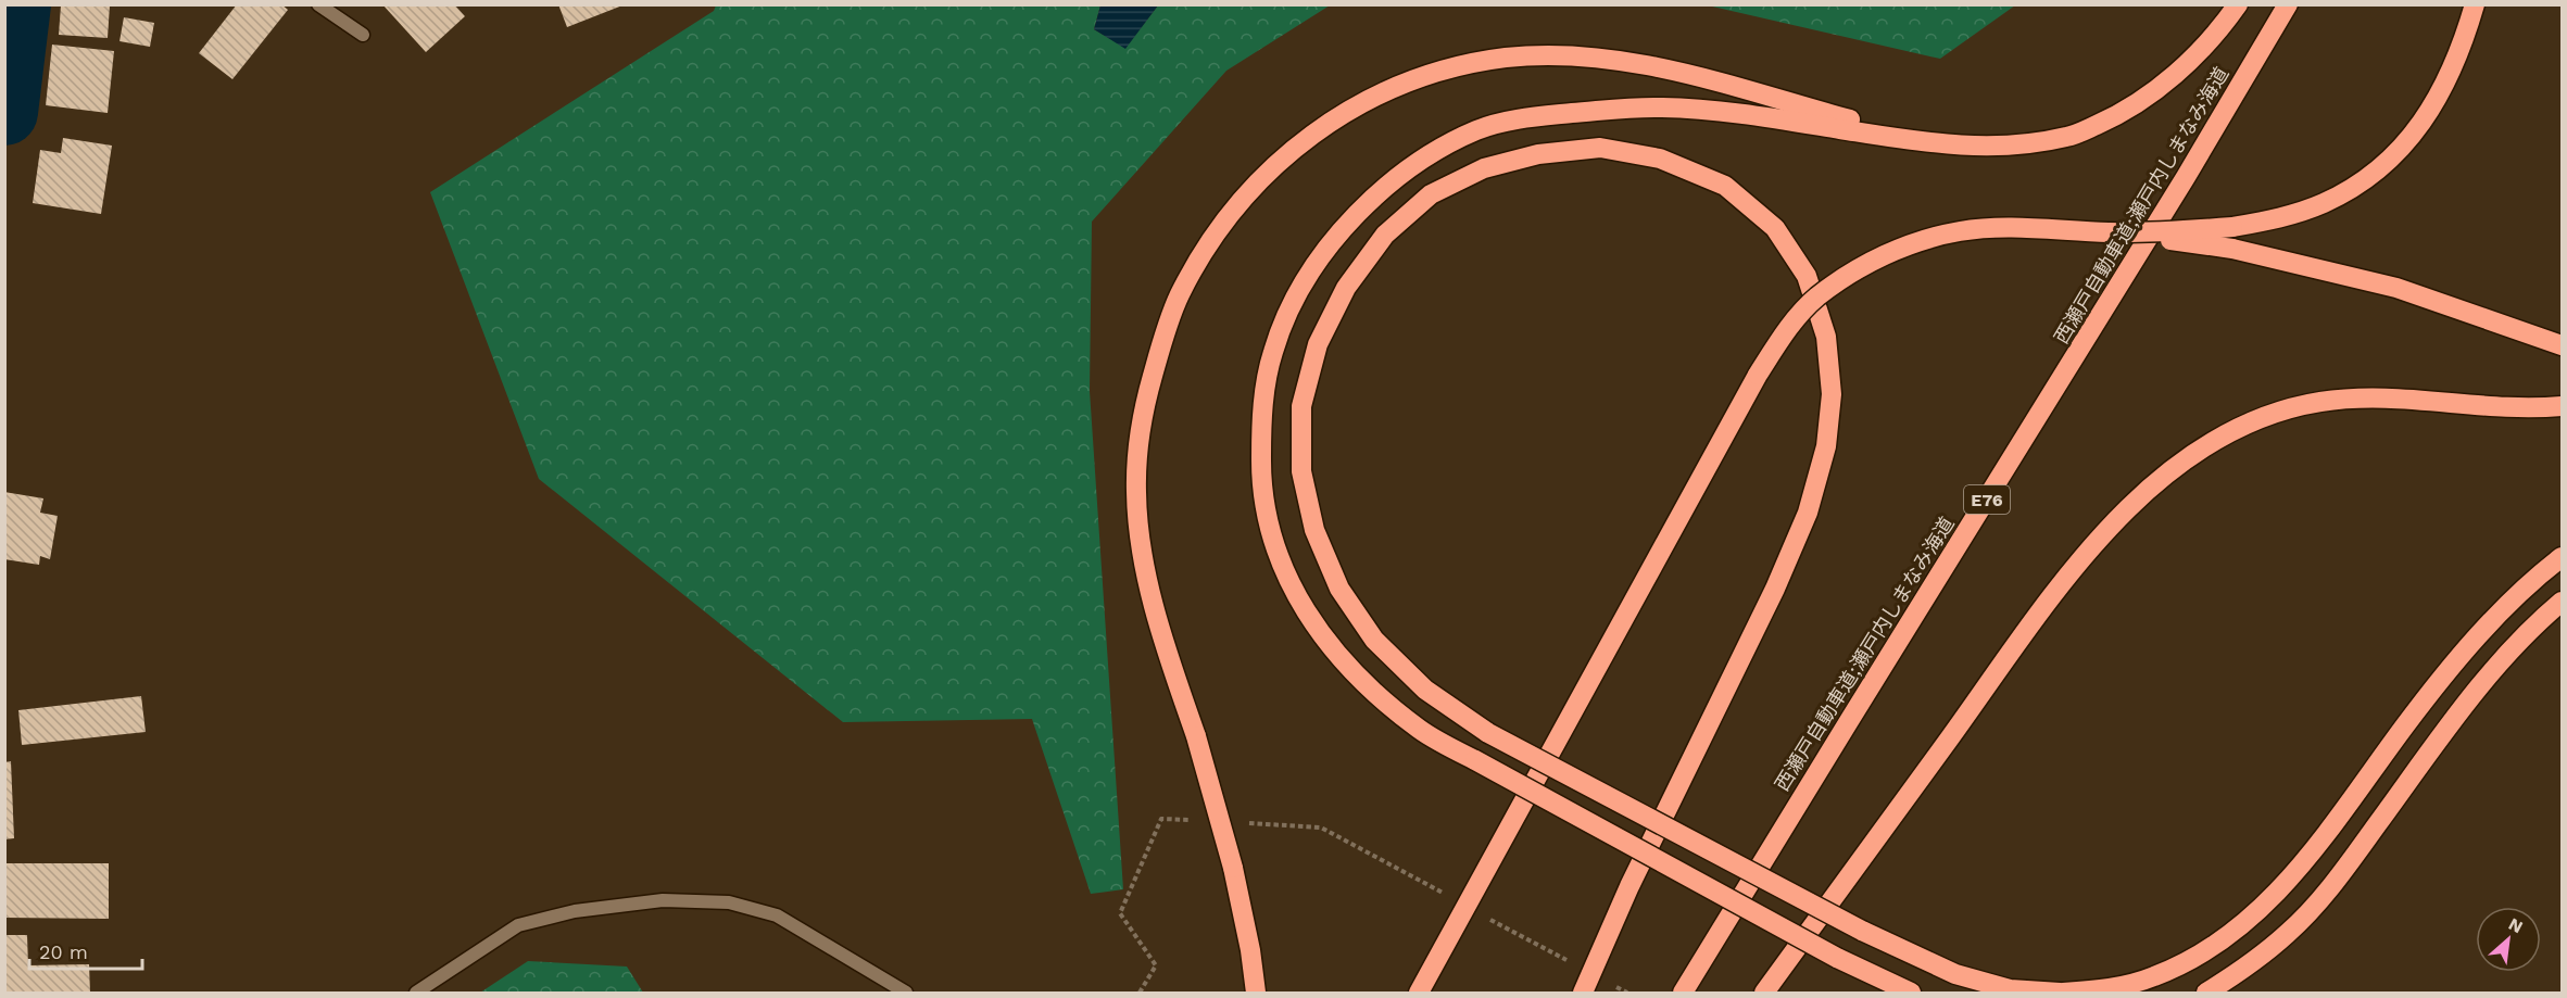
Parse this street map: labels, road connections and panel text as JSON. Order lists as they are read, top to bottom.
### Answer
{
  "streets": {
    "highway": ["西瀬戸自動車道;瀬戸内しまなみ海道", "E76"]
  },
  "scale_bar": "20 m",
  "north": "top right"
}
